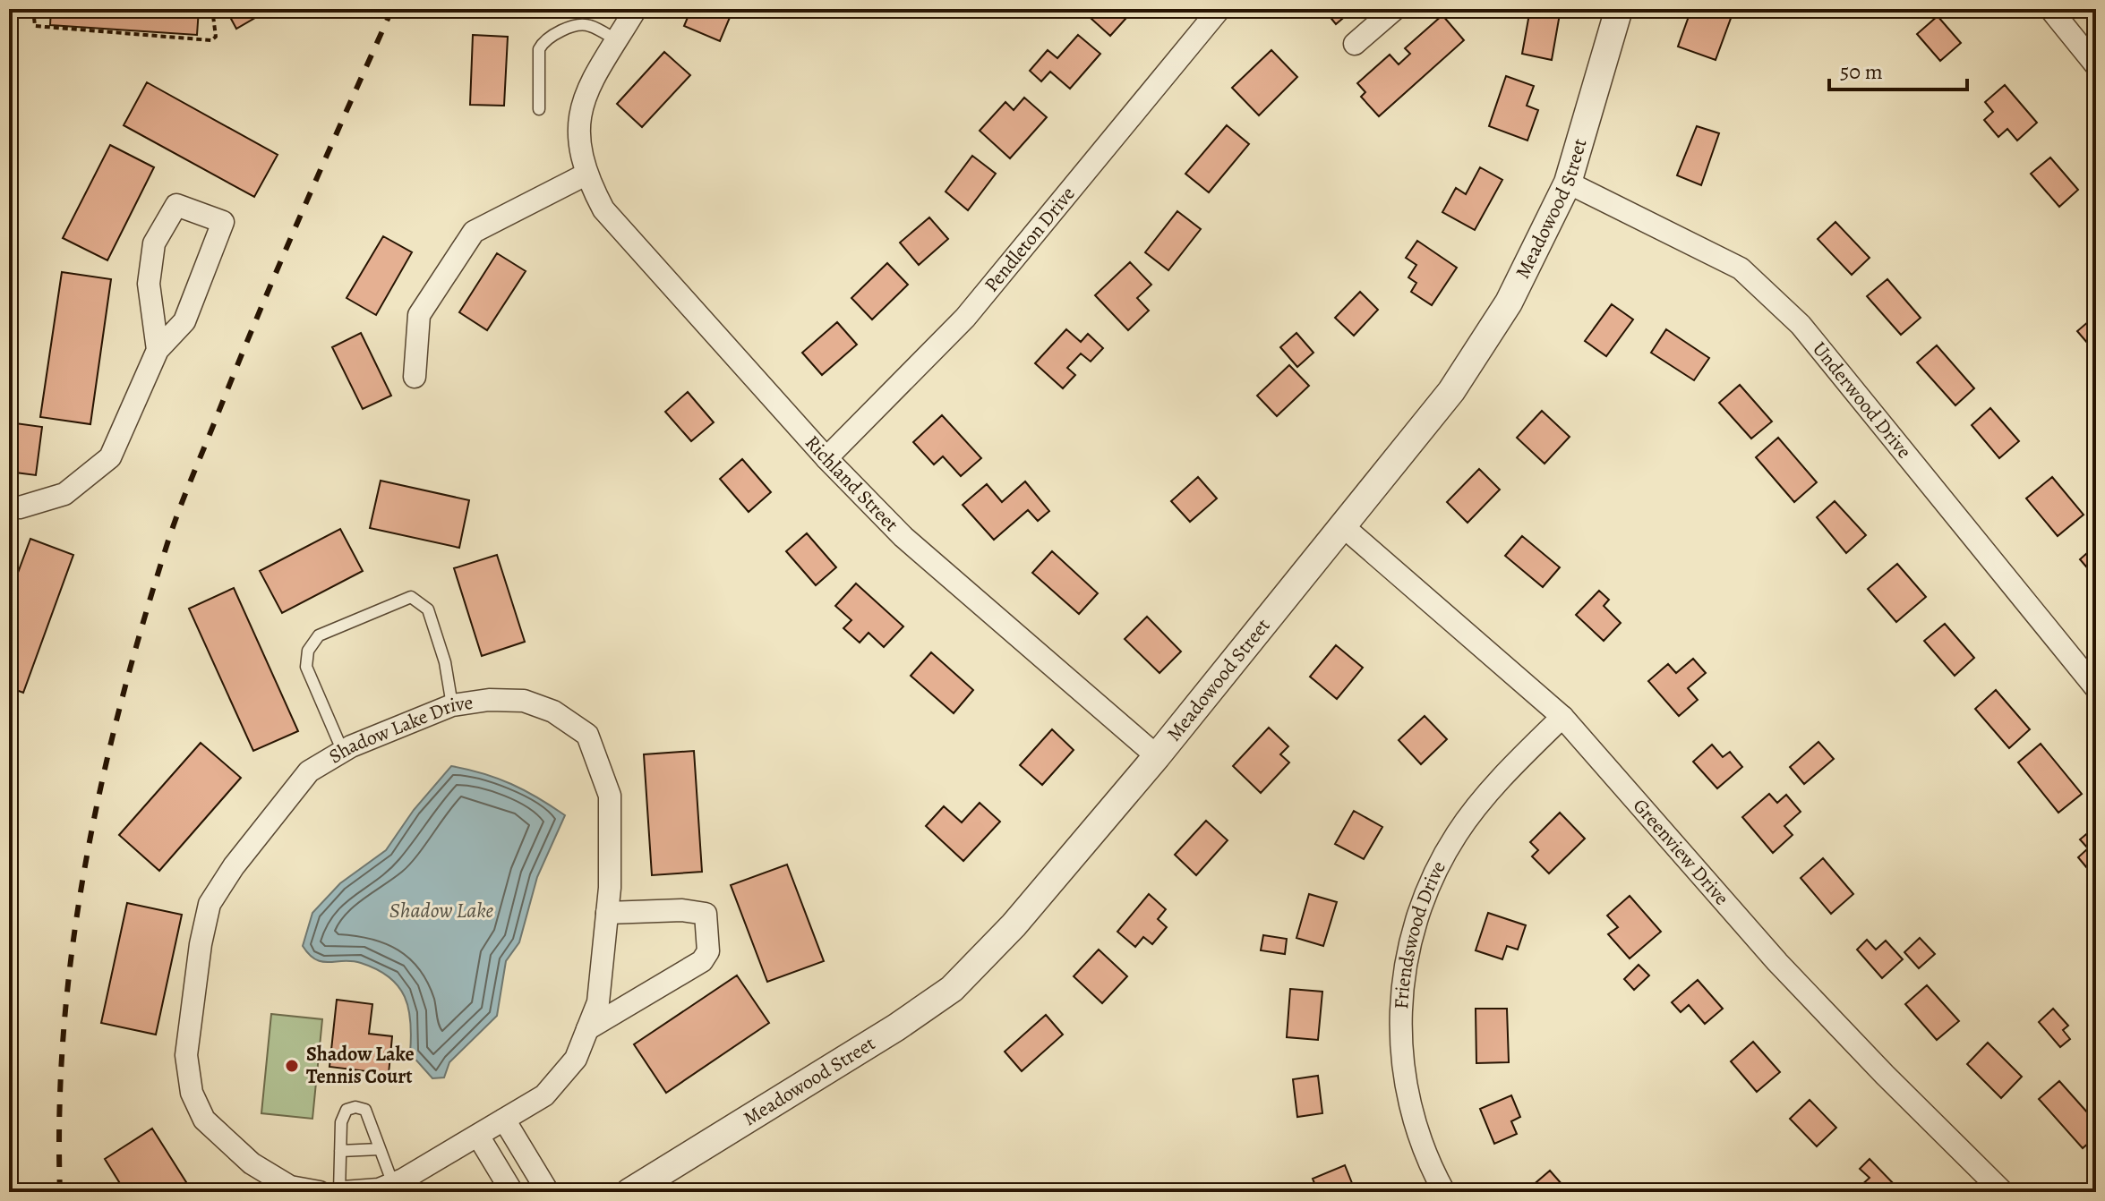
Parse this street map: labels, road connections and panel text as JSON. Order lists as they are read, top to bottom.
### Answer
{
  "streets": {
    "street": [
      "Meadowood Street",
      "Pendleton Drive",
      "Underwood Drive",
      "Richland Street",
      "Shadow Lake Drive",
      "Greenview Drive",
      "Friendswood Drive"
    ]
  },
  "crossings": [
    ["Meadowood Street", "Underwood Drive"],
    ["Meadowood Street", "Richland Street"],
    ["Meadowood Street", "Greenview Drive"],
    ["Pendleton Drive", "Richland Street"],
    ["Greenview Drive", "Friendswood Drive"]
  ],
  "water": ["Shadow Lake"],
  "places": ["Shadow Lake Tennis Court"],
  "scale_bar": "50 m"
}
